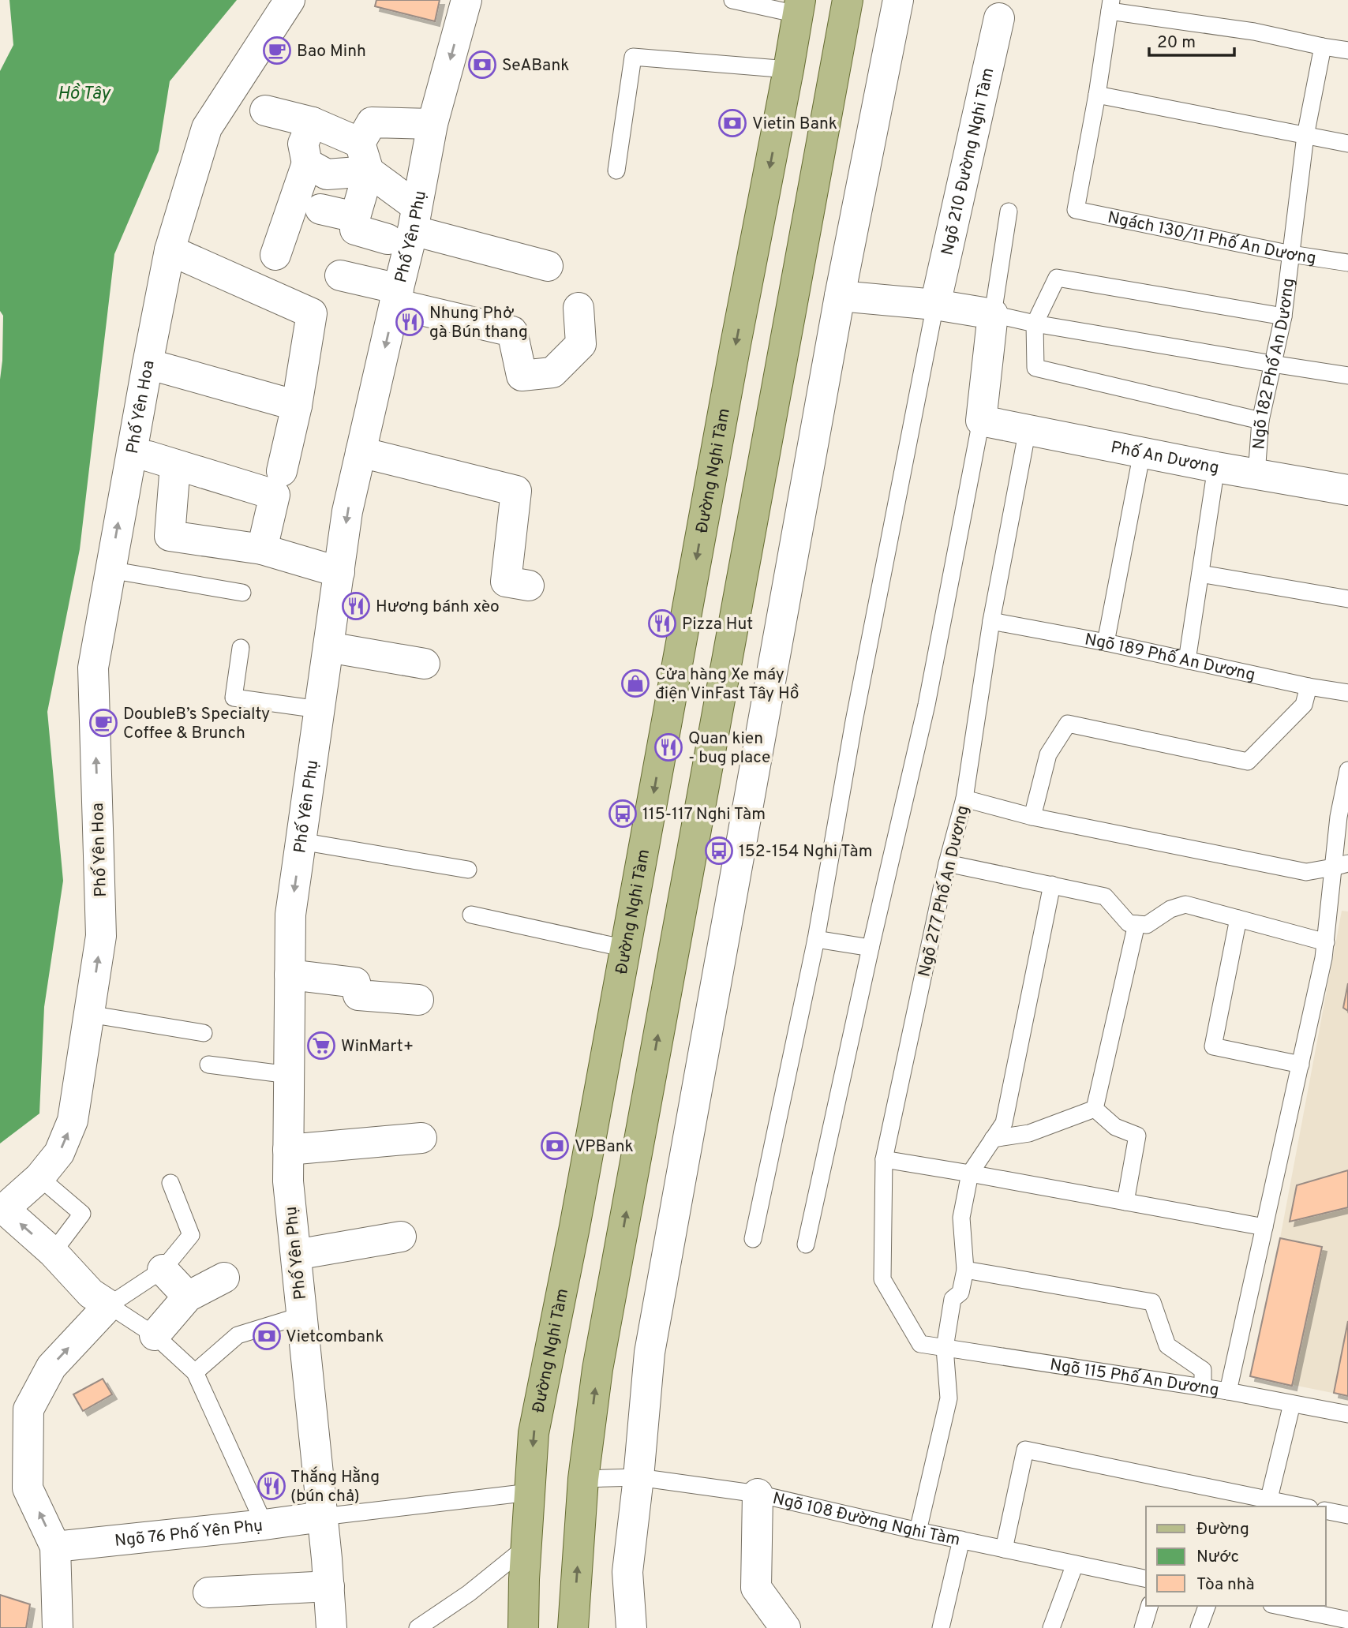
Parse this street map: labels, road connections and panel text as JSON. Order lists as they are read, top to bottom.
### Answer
{
  "streets": {
    "main road": ["Đường Nghi Tàm"],
    "street": [
      "Ngõ 210 Đường Nghi Tàm",
      "Phố Yên Phụ",
      "Phố Yên Hoa",
      "Phố An Dương",
      "Ngõ 76 Phố Yên Phụ"
    ],
    "lane": [
      "Ngách 130/11 Phố An Dương",
      "Ngõ 182 Phố An Dương",
      "Ngõ 189 Phố An Dương",
      "Ngõ 277 Phố An Dương",
      "Ngõ 115 Phố An Dương",
      "Ngõ 108 Đường Nghi Tàm"
    ]
  },
  "crossings": [
    ["Phố Yên Phụ", "Ngõ 76 Phố Yên Phụ"],
    ["Ngách 130/11 Phố An Dương", "Ngõ 182 Phố An Dương"],
    ["Ngõ 182 Phố An Dương", "Phố An Dương"],
    ["Phố An Dương", "Ngõ 277 Phố An Dương"],
    ["Ngõ 189 Phố An Dương", "Ngõ 277 Phố An Dương"],
    ["Ngõ 277 Phố An Dương", "Ngõ 115 Phố An Dương"]
  ],
  "one_way": ["Phố Yên Hoa"],
  "water": ["Hồ Tây"],
  "places": {
    "cafe": ["Bao Minh", "DoubleB’s Specialty Coffee & Brunch"],
    "bank": [
      "SeABank",
      "Vietin Bank",
      "VPBank",
      "Vietcombank"
    ],
    "restaurant": [
      "Nhung Phở gà Bún thang",
      "Hương bánh xèo",
      "Pizza Hut",
      "Quan kien - bug place",
      "Thắng Hằng (bún chả)"
    ],
    "shop": ["Cửa hàng Xe máy điện VinFast Tây Hồ"],
    "bus stop": ["115-117 Nghi Tàm", "152-154 Nghi Tàm"],
    "supermarket": ["WinMart+"]
  },
  "legend": ["Đường", "Nước", "Tòa nhà"],
  "scale_bar": "20 m"
}
